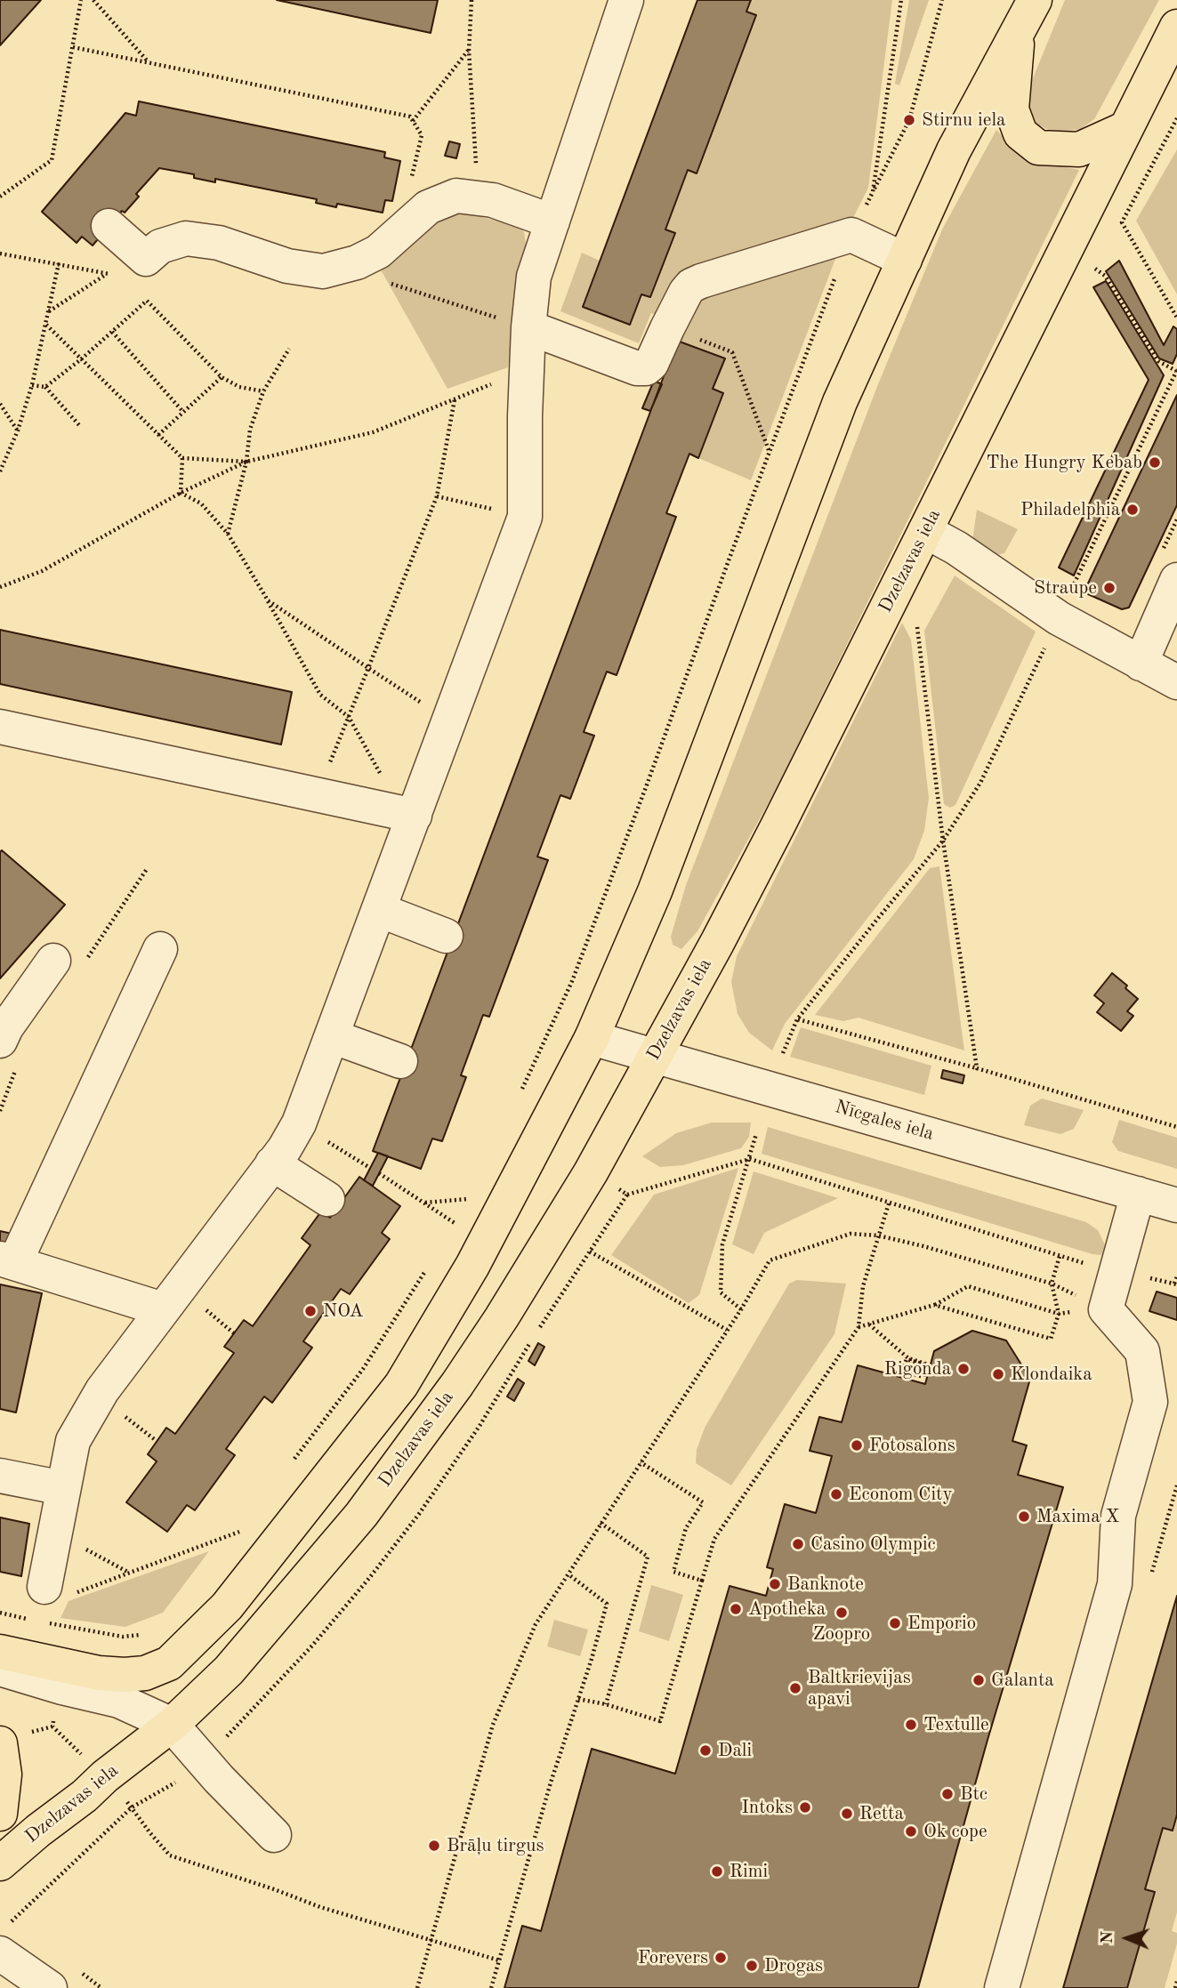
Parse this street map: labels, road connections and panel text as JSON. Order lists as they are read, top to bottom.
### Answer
{
  "streets": {
    "main road": ["Dzelzavas iela"],
    "street": ["Nīcgales iela"]
  },
  "crossings": [
    ["Dzelzavas iela", "Nīcgales iela"]
  ],
  "places": [
    "Stirnu iela",
    "The Hungry Kebab",
    "Philadelphia",
    "Straupe",
    "NOA",
    "Rigonda",
    "Klondaika",
    "Fotosalons",
    "Econom City",
    "Maxima X",
    "Casino Olympic",
    "Banknote",
    "Apotheka",
    "Zoopro",
    "Emporio",
    "Galanta",
    "Baltkrievijas apavi",
    "Textulle",
    "Dali",
    "Btc",
    "Intoks",
    "Retta",
    "Ok cope",
    "Brāļu tirgus",
    "Rimi",
    "Forevers",
    "Drogas"
  ],
  "north": "left"
}
